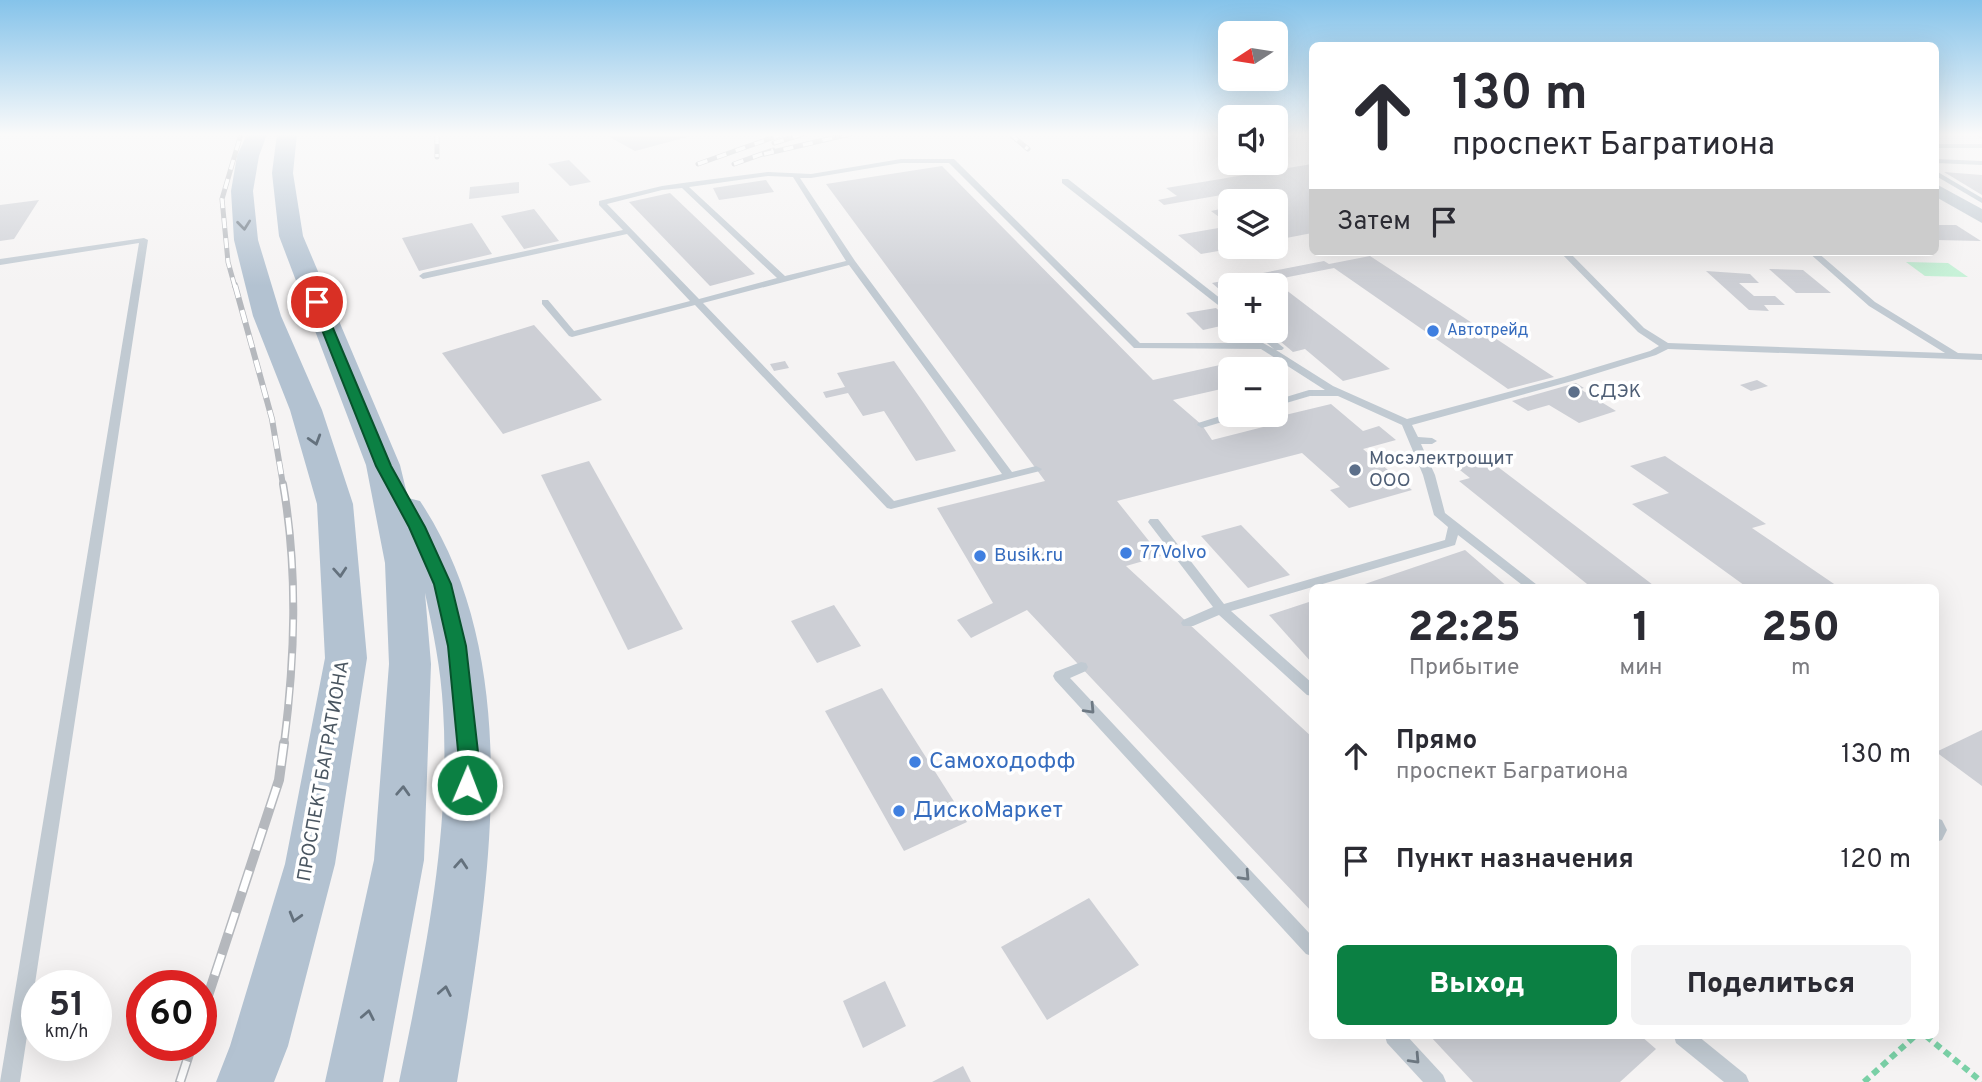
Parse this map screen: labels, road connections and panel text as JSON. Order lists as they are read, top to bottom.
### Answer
{
  "streets": {
    "main road": ["ПРОСПЕКТ БАГРАТИОНА"]
  },
  "places": [
    "Автотрейд",
    "СДЭК",
    "Мосэлектрощит ООО",
    "77Volvo",
    "Busik.ru",
    "Самоходофф",
    "ДискоМаркет"
  ],
  "north": "left",
  "page": {
    "map_buttons": ["+", "−"],
    "turn": ["130 m", "проспект Багратиона"],
    "then": "Затем",
    "eta": [
      "22:25",
      "Прибытие",
      "1",
      "мин",
      "250",
      "m"
    ],
    "list": [
      {
        "name": "Прямо",
        "note": "проспект Багратиона",
        "value": "130 m"
      },
      {
        "name": "Пункт назначения",
        "value": "120 m"
      }
    ],
    "buttons": ["Выход", "Поделиться"],
    "speed": "51 km/h",
    "limit": "60"
  }
}
